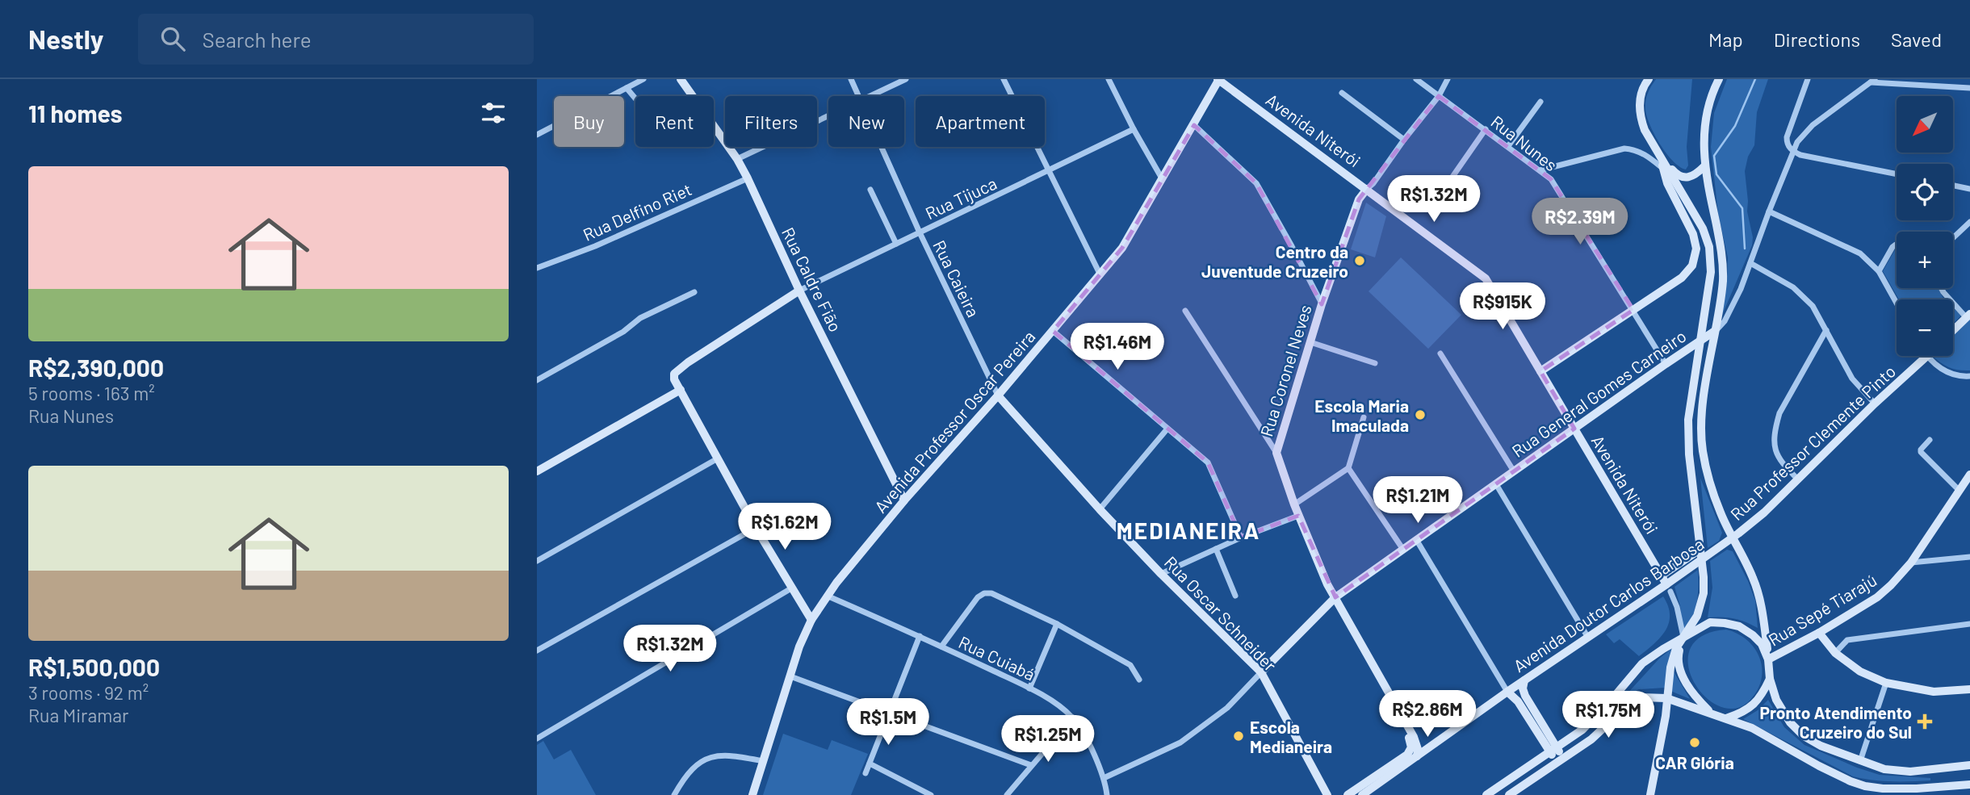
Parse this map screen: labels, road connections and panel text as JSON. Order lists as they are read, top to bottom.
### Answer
{
  "streets": {
    "street": [
      "Avenida Niterói",
      "Rua Nunes",
      "Rua Tijuca",
      "Rua Delfino Riet",
      "Rua Caieira",
      "Rua Caldre Fião",
      "Rua Coronel Neves",
      "Rua General Gomes Carneiro",
      "Avenida Professor Oscar Pereira",
      "Rua Professor Clemente Pinto",
      "Avenida Doutor Carlos Barbosa",
      "Rua Sepé Tiarajú",
      "Rua Oscar Schneider",
      "Rua Cuiabá"
    ]
  },
  "crossings": [
    ["Avenida Niterói", "Rua Coronel Neves"],
    ["Avenida Niterói", "Rua General Gomes Carneiro"],
    ["Avenida Niterói", "Avenida Professor Oscar Pereira"],
    ["Avenida Niterói", "Avenida Doutor Carlos Barbosa"],
    ["Avenida Niterói", "Rua Sepé Tiarajú"],
    ["Rua Nunes", "Rua Coronel Neves"],
    ["Rua Nunes", "Rua General Gomes Carneiro"],
    ["Rua Tijuca", "Rua Caieira"],
    ["Rua Tijuca", "Rua Caldre Fião"],
    ["Rua Delfino Riet", "Rua Caldre Fião"],
    ["Rua Caieira", "Avenida Professor Oscar Pereira"],
    ["Rua Caieira", "Rua Oscar Schneider"],
    ["Rua Caldre Fião", "Avenida Professor Oscar Pereira"],
    ["Rua Coronel Neves", "Rua General Gomes Carneiro"],
    ["Rua Coronel Neves", "Avenida Doutor Carlos Barbosa"],
    ["Rua General Gomes Carneiro", "Rua Oscar Schneider"],
    ["Avenida Professor Oscar Pereira", "Rua Oscar Schneider"],
    ["Avenida Professor Oscar Pereira", "Rua Cuiabá"],
    ["Rua Professor Clemente Pinto", "Avenida Doutor Carlos Barbosa"]
  ],
  "districts": ["MEDIANEIRA"],
  "places": {
    "other": [
      "Centro da Juventude Cruzeiro",
      "Escola Maria Imaculada",
      "Escola Medianeira",
      "CAR Glória"
    ],
    "health": ["Pronto Atendimento Cruzeiro do Sul"]
  },
  "north": "bottom left",
  "page": {
    "header": "Nestly",
    "search": "Search here",
    "nav": ["Map", "Directions", "Saved"],
    "heading": "11 homes",
    "map_buttons": ["+", "−"],
    "chip": [
      "Buy",
      "Rent",
      "Filters",
      "New",
      "Apartment"
    ],
    "list": [
      {
        "name": "R$2,390,000",
        "note": "5 rooms · 163 m² · Rua Nunes"
      },
      {
        "name": "R$1,500,000",
        "note": "3 rooms · 92 m² · Rua Miramar"
      }
    ],
    "price": [
      "R$1.32M",
      "R$2.39M",
      "R$915K",
      "R$1.46M",
      "R$1.21M",
      "R$1.62M",
      "R$1.32M",
      "R$2.86M",
      "R$1.75M",
      "R$1.5M",
      "R$1.25M"
    ]
  }
}
